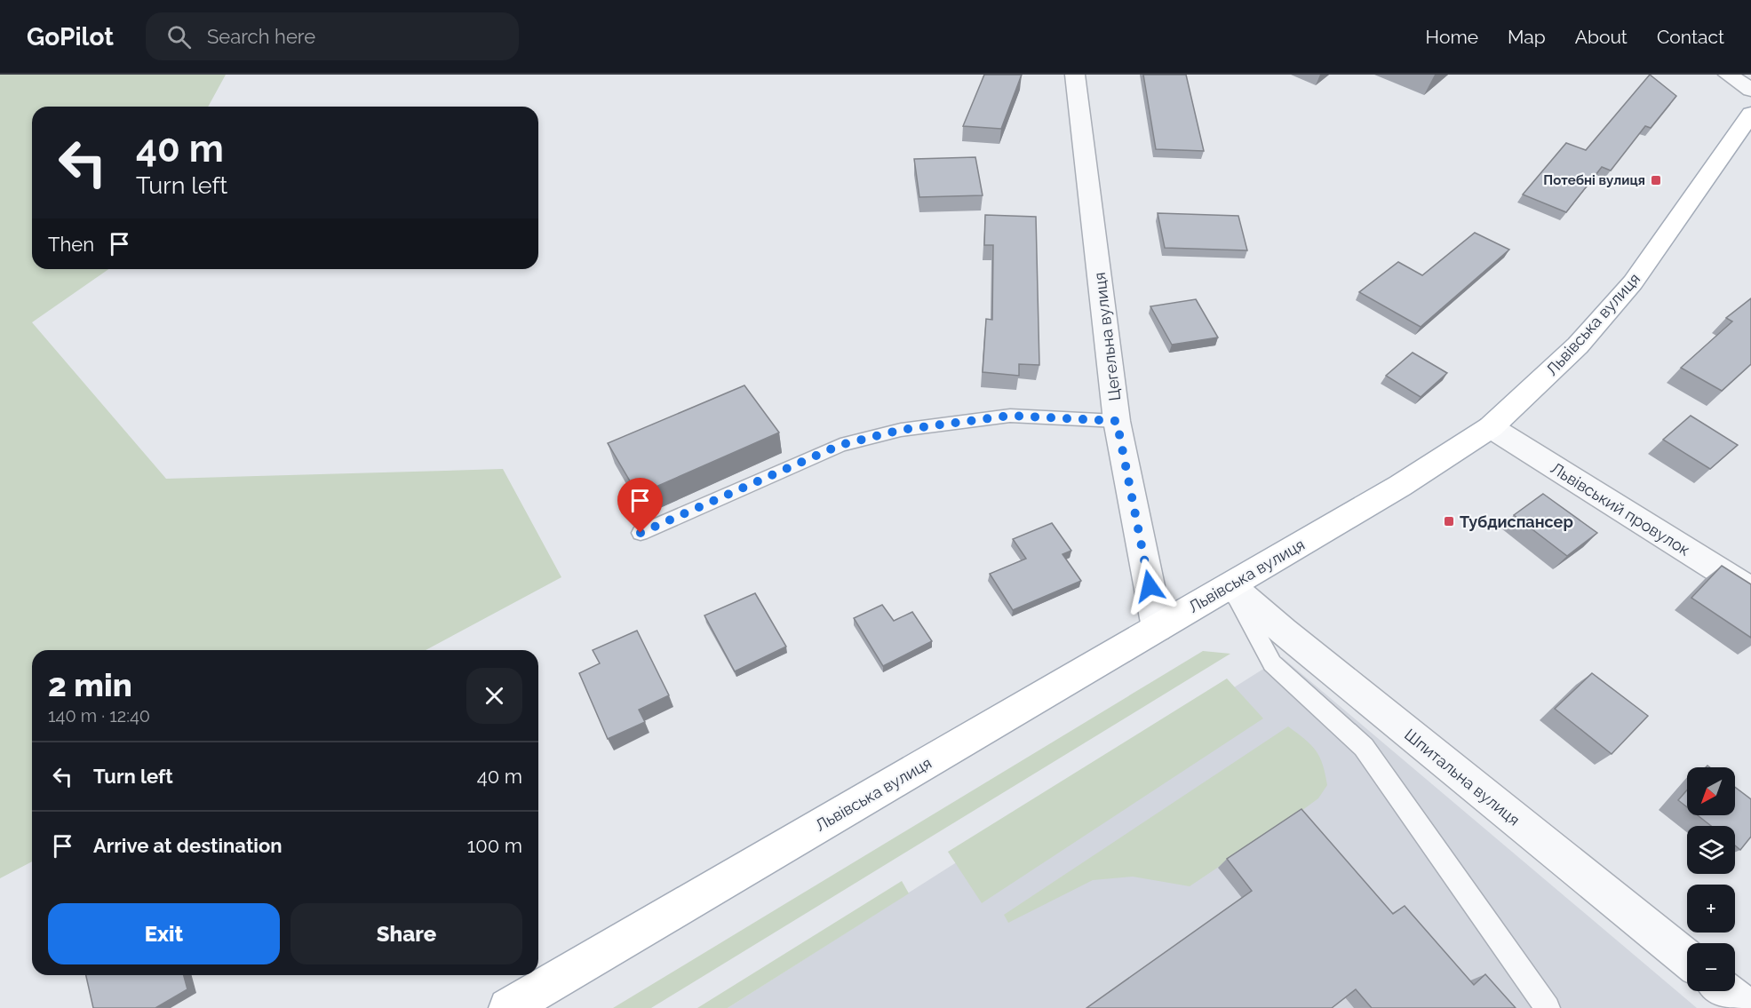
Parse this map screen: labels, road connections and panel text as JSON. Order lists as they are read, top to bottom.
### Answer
{
  "streets": {
    "main road": ["Львівська вулиця"],
    "street": ["Цегельна вулиця", "Львівський провулок", "Шпитальна вулиця"]
  },
  "crossings": [
    ["Львівська вулиця", "Цегельна вулиця"],
    ["Львівська вулиця", "Львівський провулок"],
    ["Львівська вулиця", "Шпитальна вулиця"]
  ],
  "places": {
    "transit": ["Потебні вулиця", "Тубдиспансер"]
  },
  "north": "bottom left",
  "page": {
    "header": "GoPilot",
    "search": "Search here",
    "nav": [
      "Home",
      "Map",
      "About",
      "Contact"
    ],
    "turn": ["40 m", "Turn left"],
    "then": "Then",
    "heading": ["2 min", "140 m · 12:40"],
    "list": [
      {
        "name": "Turn left",
        "value": "40 m"
      },
      {
        "name": "Arrive at destination",
        "value": "100 m"
      }
    ],
    "map_buttons": ["+", "−"],
    "buttons": ["Exit", "Share"]
  }
}
